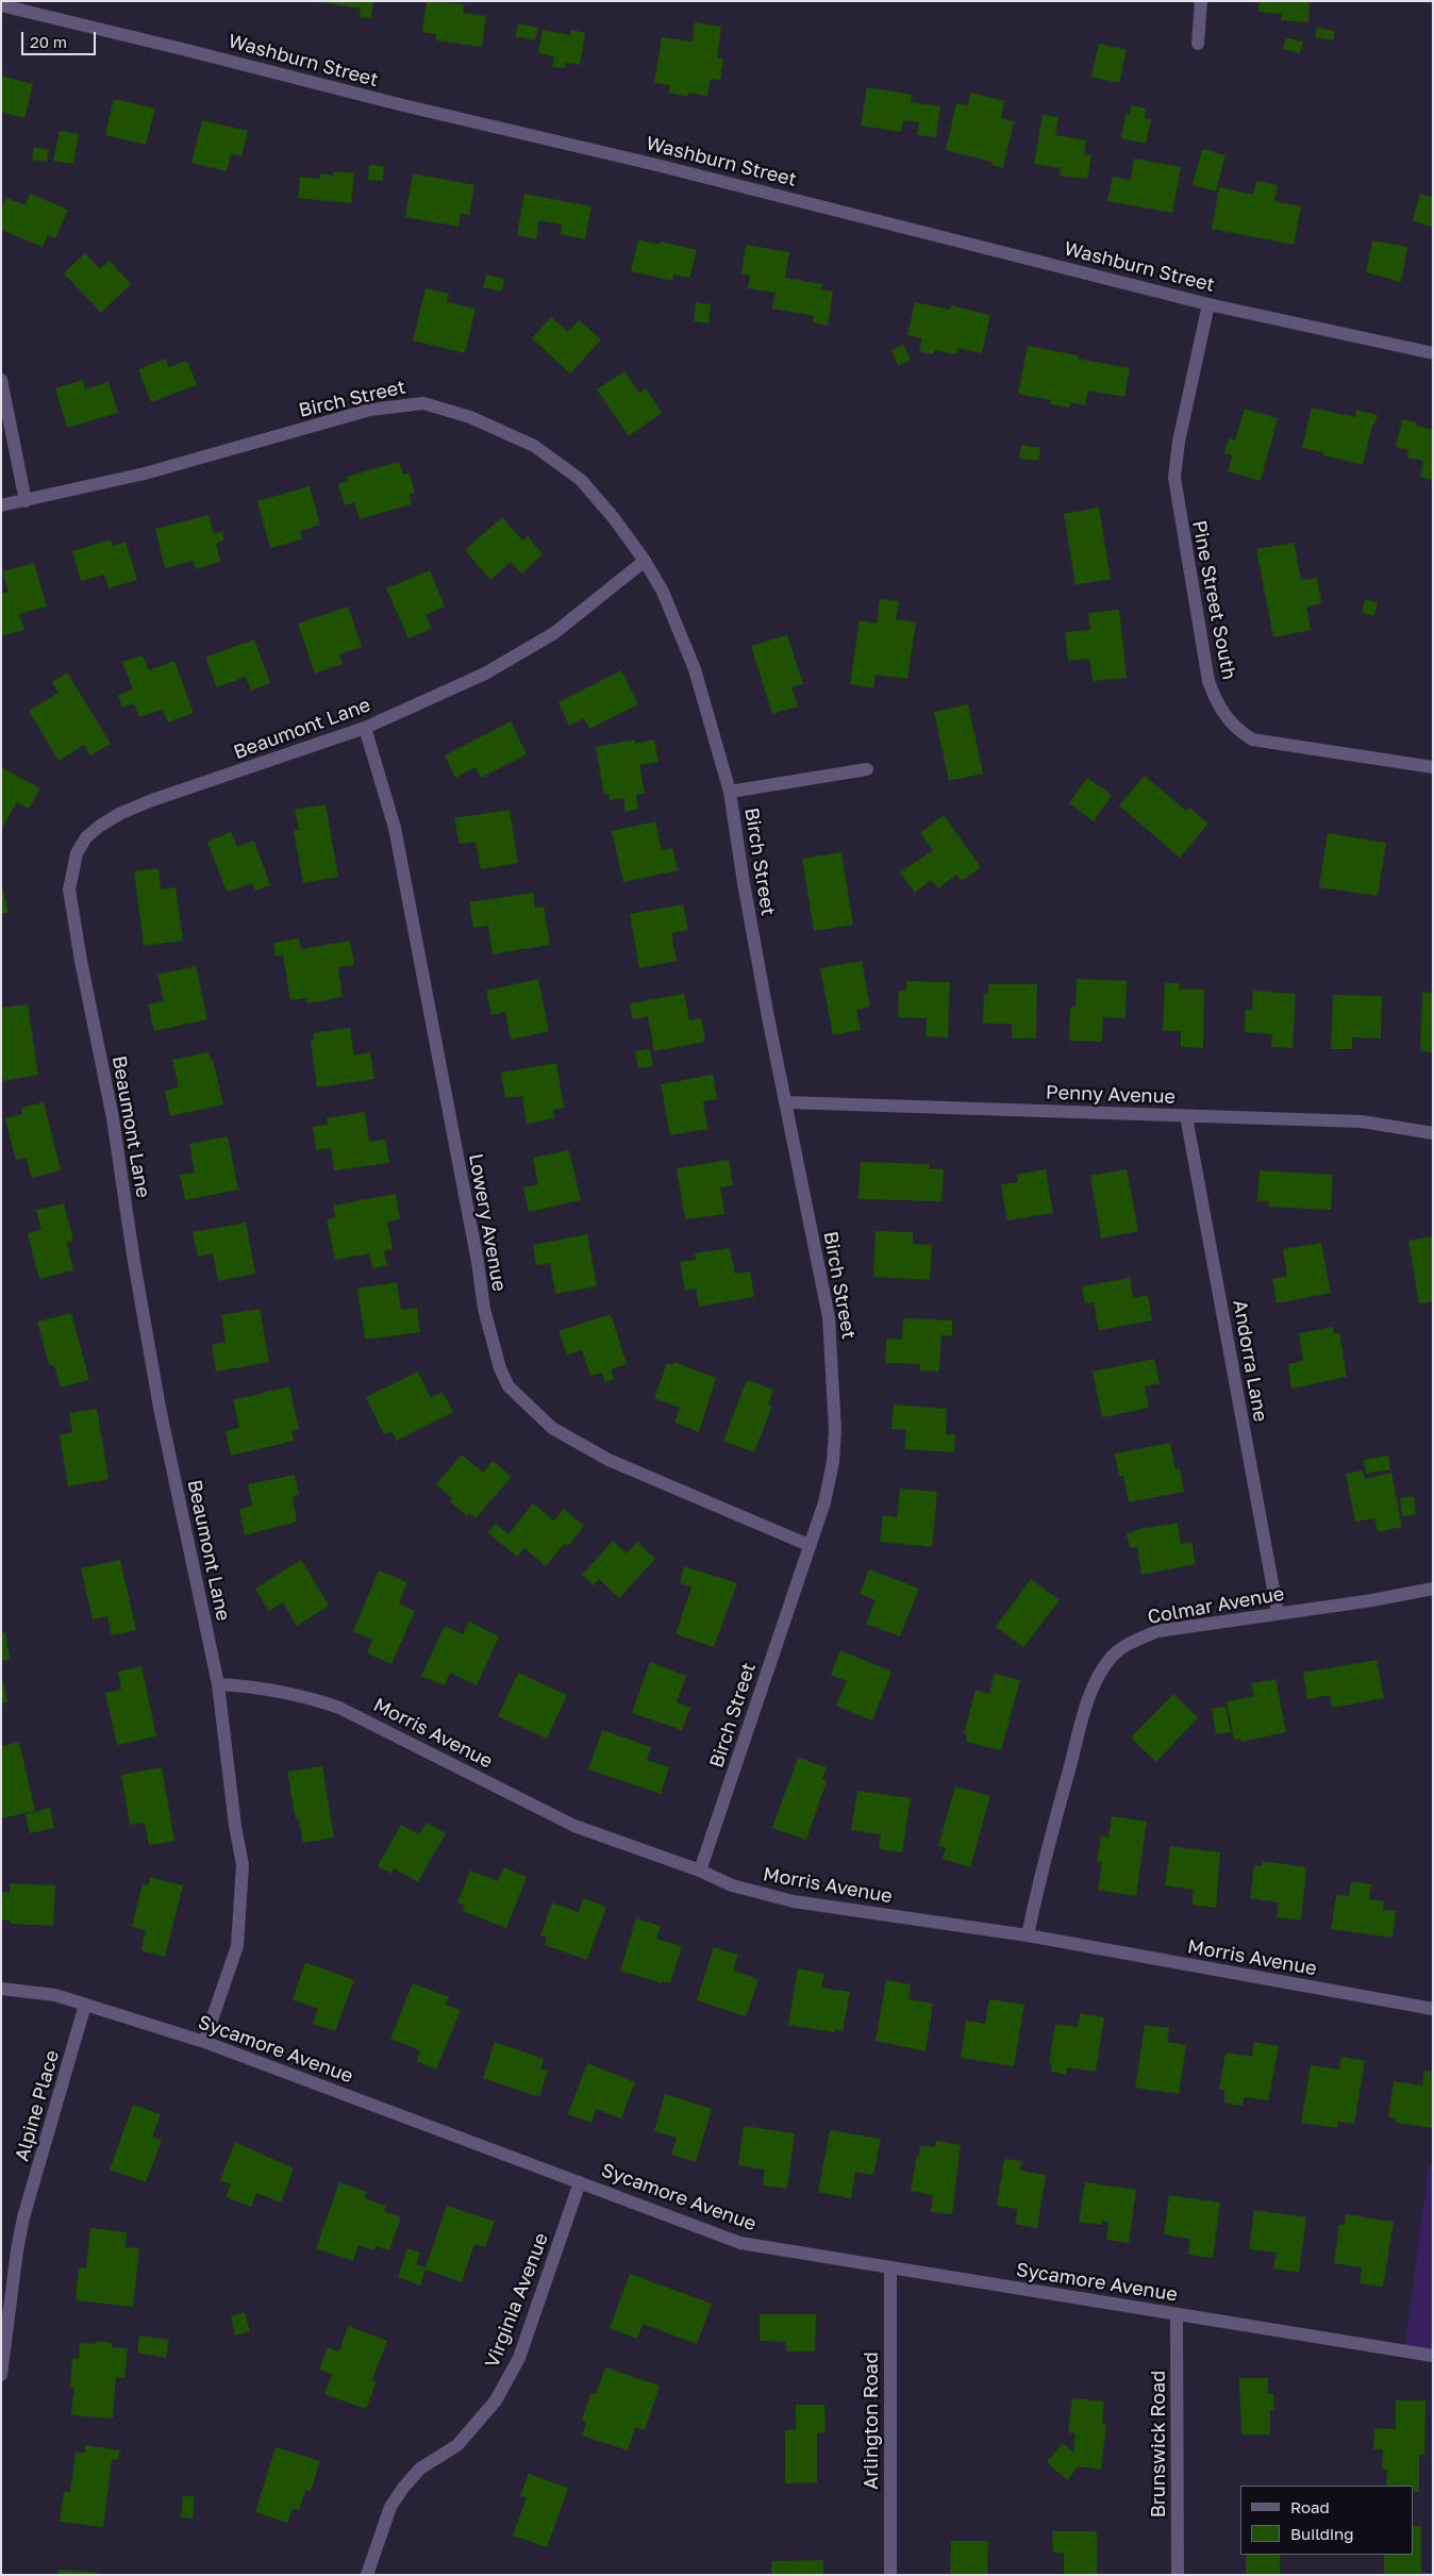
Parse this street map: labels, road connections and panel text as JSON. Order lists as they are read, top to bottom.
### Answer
{
  "streets": {
    "street": [
      "Washburn Street",
      "Birch Street",
      "Pine Street South",
      "Beaumont Lane",
      "Penny Avenue",
      "Lowery Avenue",
      "Andorra Lane",
      "Colmar Avenue",
      "Morris Avenue",
      "Sycamore Avenue",
      "Alpine Place",
      "Virginia Avenue",
      "Arlington Road",
      "Brunswick Road"
    ]
  },
  "crossings": [
    ["Washburn Street", "Pine Street South"],
    ["Birch Street", "Beaumont Lane"],
    ["Birch Street", "Penny Avenue"],
    ["Birch Street", "Lowery Avenue"],
    ["Birch Street", "Morris Avenue"],
    ["Beaumont Lane", "Lowery Avenue"],
    ["Beaumont Lane", "Morris Avenue"],
    ["Beaumont Lane", "Sycamore Avenue"],
    ["Penny Avenue", "Andorra Lane"],
    ["Andorra Lane", "Colmar Avenue"],
    ["Colmar Avenue", "Morris Avenue"],
    ["Sycamore Avenue", "Alpine Place"],
    ["Sycamore Avenue", "Virginia Avenue"],
    ["Sycamore Avenue", "Arlington Road"],
    ["Sycamore Avenue", "Brunswick Road"]
  ],
  "legend": ["Road", "Building"],
  "scale_bar": "20 m"
}
